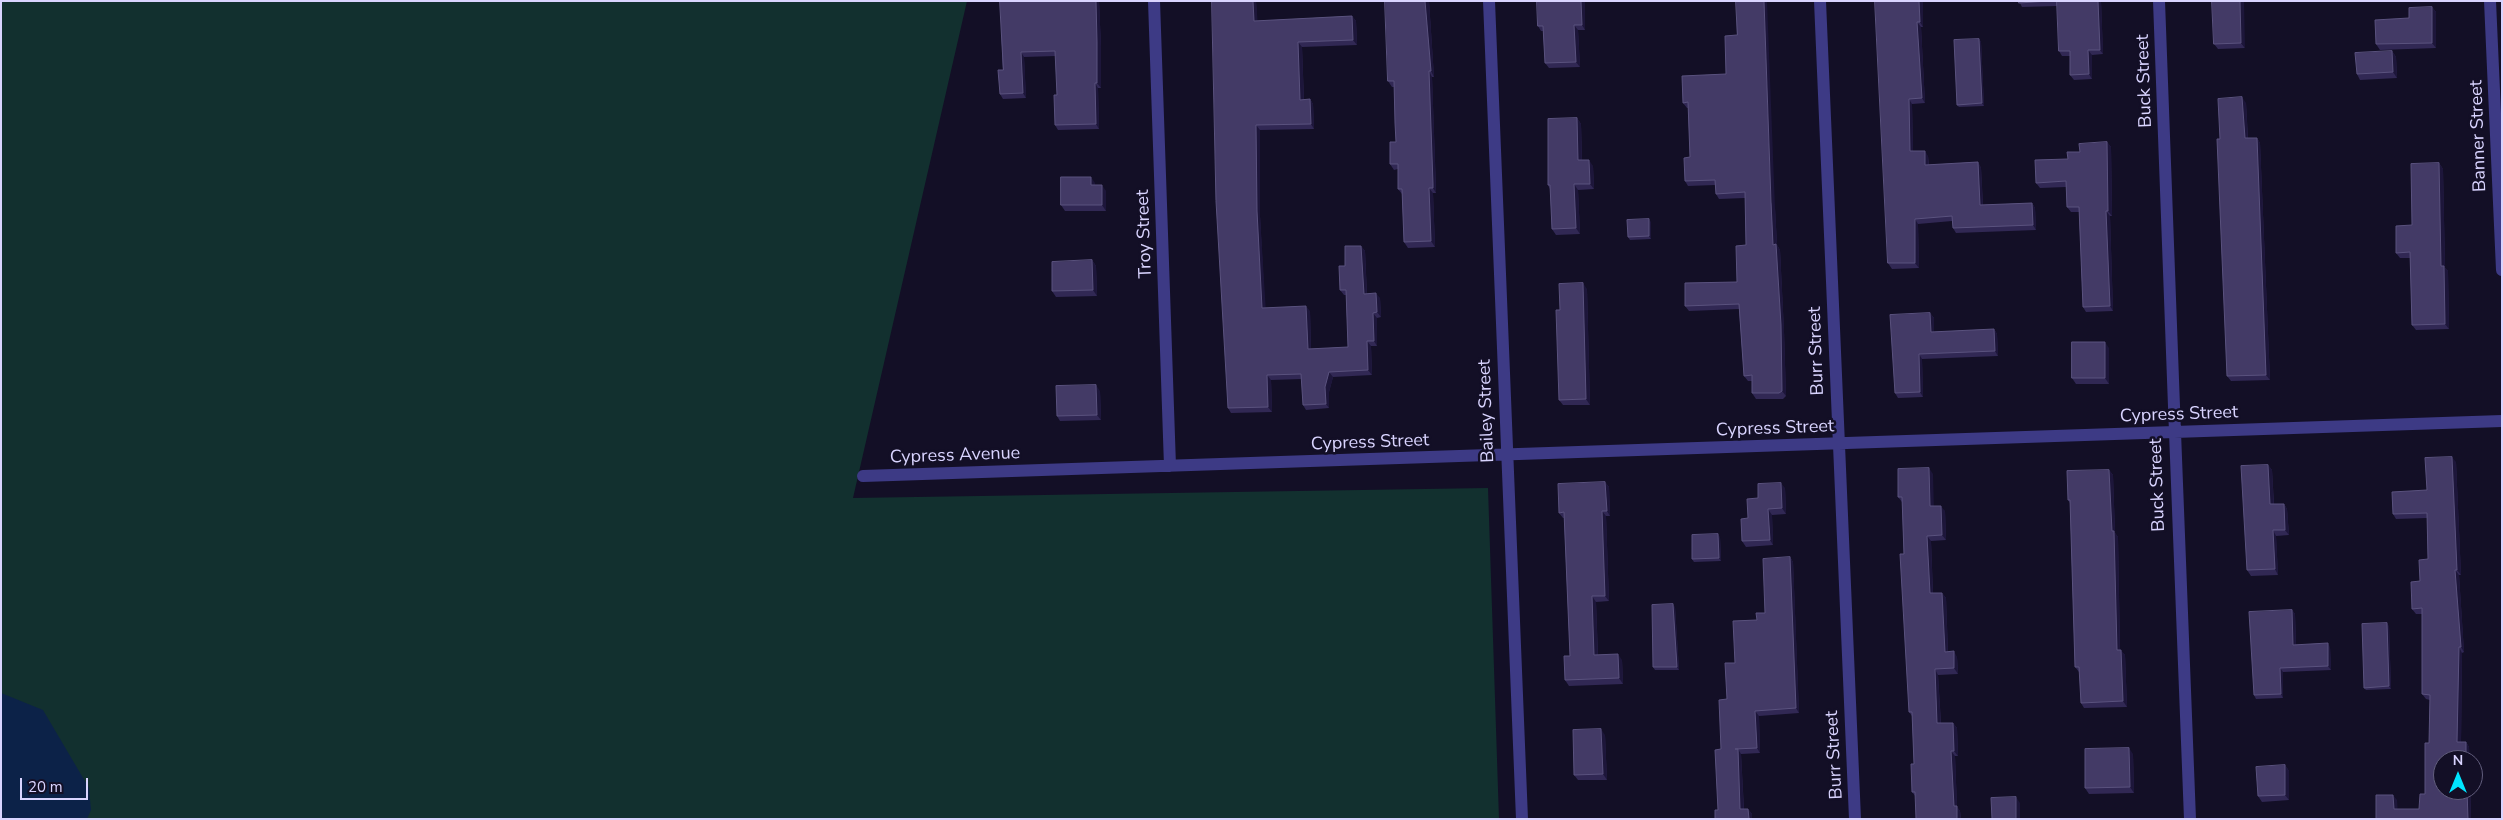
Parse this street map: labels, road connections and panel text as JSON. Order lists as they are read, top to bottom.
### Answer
{
  "streets": {
    "street": [
      "Buck Street",
      "Banner Street",
      "Troy Street",
      "Burr Street",
      "Bailey Street",
      "Cypress Street",
      "Cypress Avenue"
    ]
  },
  "crossings": [
    ["Buck Street", "Cypress Street"],
    ["Troy Street", "Cypress Street"],
    ["Burr Street", "Cypress Street"],
    ["Bailey Street", "Cypress Street"],
    ["Cypress Street", "Cypress Avenue"]
  ],
  "scale_bar": "20 m",
  "north": "top"
}
